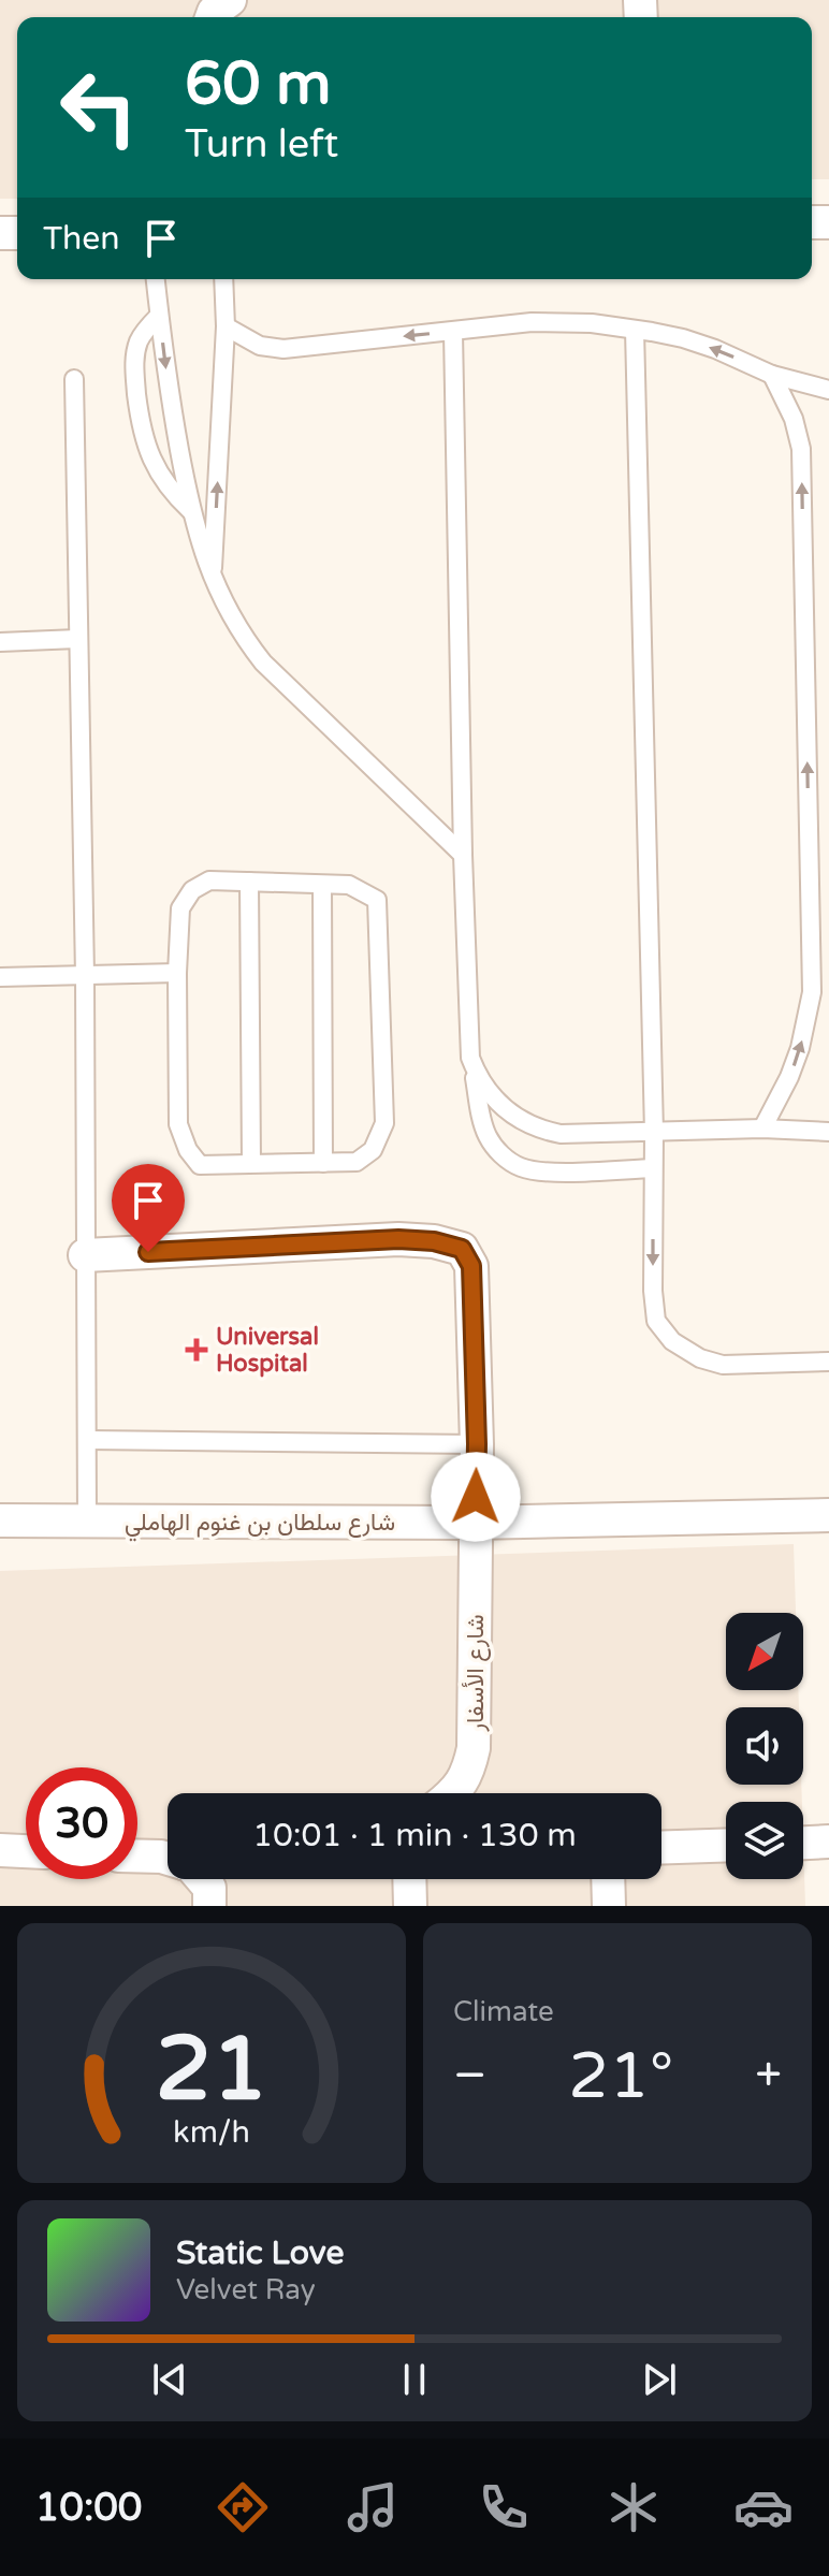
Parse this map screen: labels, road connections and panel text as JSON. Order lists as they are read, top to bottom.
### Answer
{
  "streets": {
    "street": ["شارع سلطان بن غنوم الهاملي", "شارع الأسفار"]
  },
  "crossings": [
    ["شارع سلطان بن غنوم الهاملي", "شارع الأسفار"]
  ],
  "places": {
    "health": ["Universal Hospital"]
  },
  "north": "bottom left",
  "page": {
    "turn": ["60 m", "Turn left"],
    "then": "Then",
    "limit": "30",
    "trip": "10:01 · 1 min · 130 m",
    "tile": "Climate",
    "heat": ["−", "21°", "+"],
    "song": ["Static Love", "Velvet Ray"],
    "tabs": "10:00",
    "gauge": ["21", "km/h"]
  }
}
